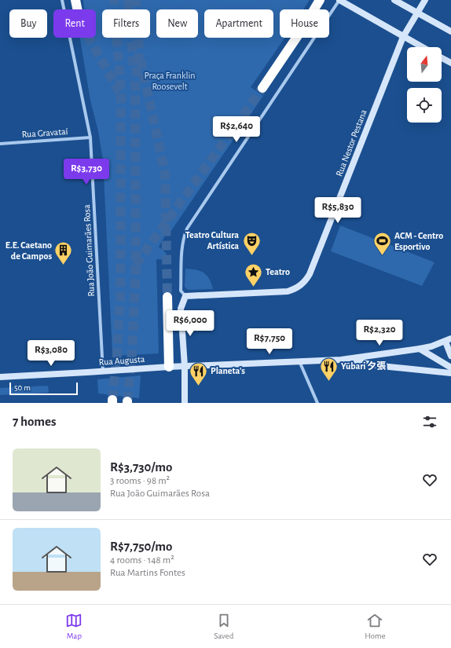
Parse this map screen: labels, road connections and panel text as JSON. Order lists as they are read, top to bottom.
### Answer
{
  "streets": {
    "street": [
      "Rua Gravataí",
      "Rua Nestor Pestana",
      "Rua João Guimarães Rosa",
      "Rua Augusta"
    ]
  },
  "crossings": [
    ["Rua Gravataí", "Rua João Guimarães Rosa"],
    ["Rua João Guimarães Rosa", "Rua Augusta"]
  ],
  "parks": ["Praça Franklin Roosevelt"],
  "places": {
    "theatre": ["Teatro Cultura Artística"],
    "sports": ["ACM - Centro Esportivo"],
    "building": ["E.E. Caetano de Campos"],
    "place": ["Teatro"],
    "restaurant": ["Yūbari 夕張", "Planeta's"]
  },
  "scale_bar": "50 m",
  "north": "top",
  "page": {
    "chip": [
      "Buy",
      "Rent",
      "Filters",
      "New",
      "Apartment",
      "House"
    ],
    "price": [
      "R$2,640",
      "R$3,730",
      "R$5,830",
      "R$6,000",
      "R$2,320",
      "R$7,750",
      "R$3,080"
    ],
    "scale": "50 m",
    "heading": "7 homes",
    "list": [
      {
        "name": "R$3,730/mo",
        "note": "3 rooms · 98 m² · Rua João Guimarães Rosa"
      },
      {
        "name": "R$7,750/mo",
        "note": "4 rooms · 148 m² · Rua Martins Fontes"
      }
    ],
    "tabs": ["Map", "Saved", "Home"]
  }
}
